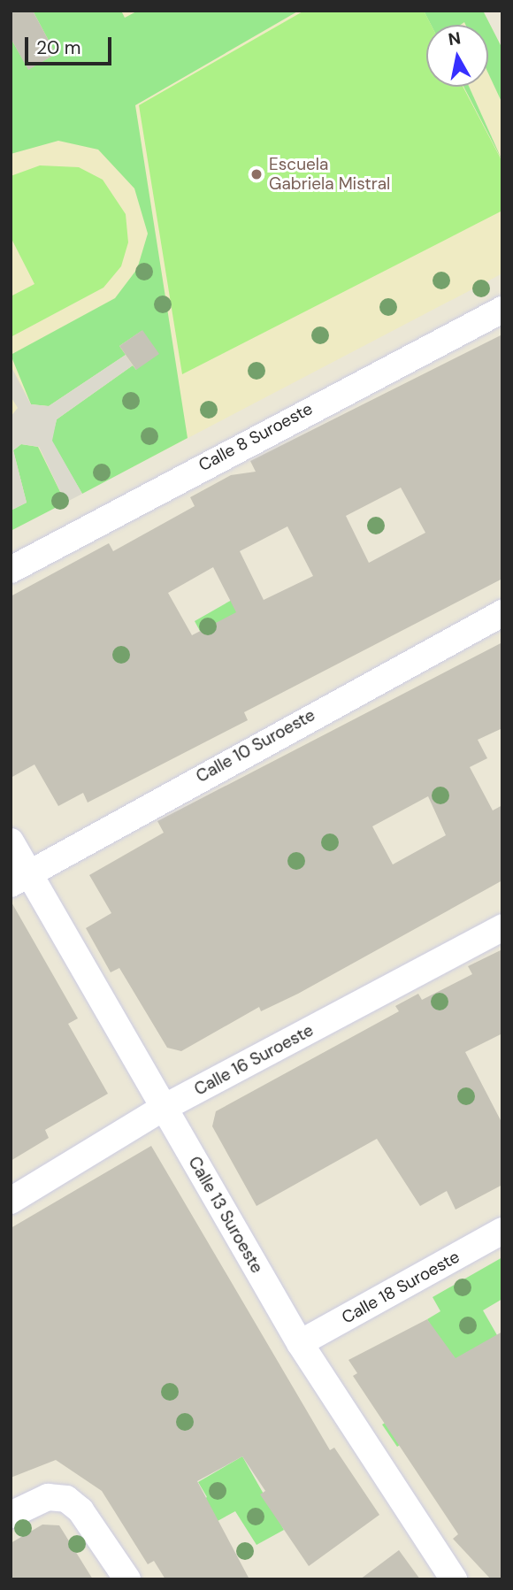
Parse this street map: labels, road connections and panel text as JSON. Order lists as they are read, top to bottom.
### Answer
{
  "streets": {
    "street": [
      "Calle 8 Suroeste",
      "Calle 10 Suroeste",
      "Calle 16 Suroeste",
      "Calle 13 Suroeste",
      "Calle 18 Suroeste"
    ]
  },
  "crossings": [
    ["Calle 10 Suroeste", "Calle 13 Suroeste"],
    ["Calle 16 Suroeste", "Calle 13 Suroeste"],
    ["Calle 13 Suroeste", "Calle 18 Suroeste"]
  ],
  "places": ["Escuela Gabriela Mistral"],
  "scale_bar": "20 m",
  "north": "top"
}
